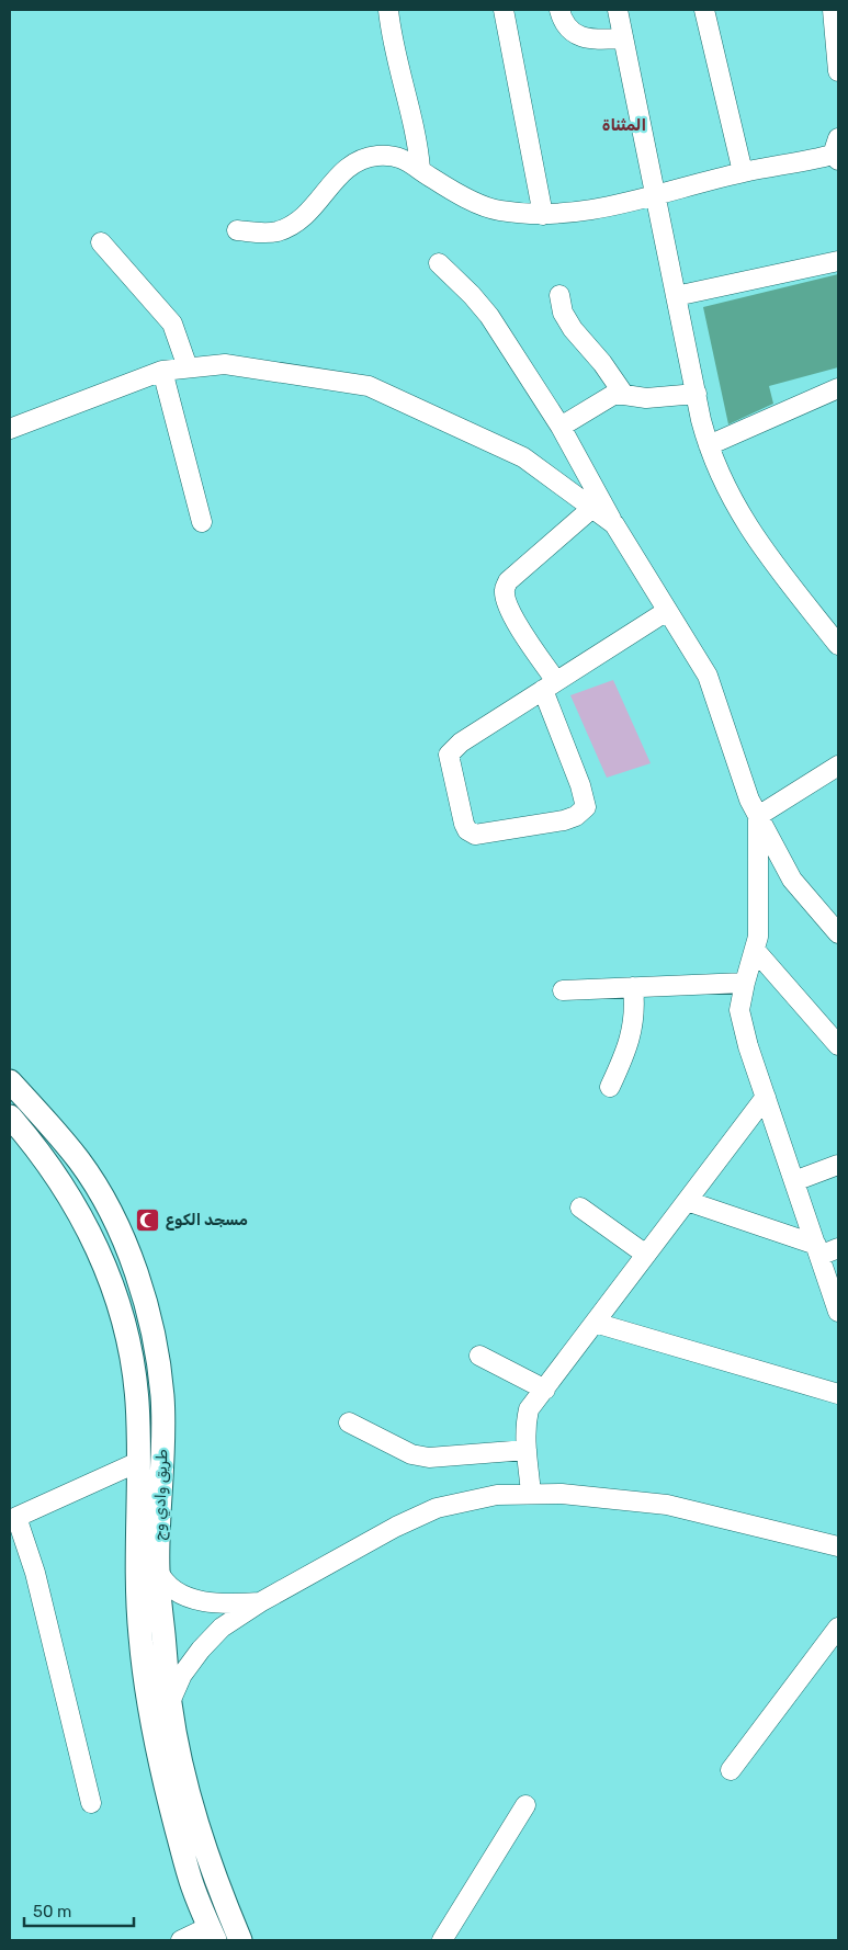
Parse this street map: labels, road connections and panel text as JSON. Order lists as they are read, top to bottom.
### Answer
{
  "streets": {
    "main road": ["طريق وادي وج"]
  },
  "districts": ["المثناة"],
  "places": {
    "mosque": ["مسجد الكوع"]
  },
  "scale_bar": "50 m"
}
